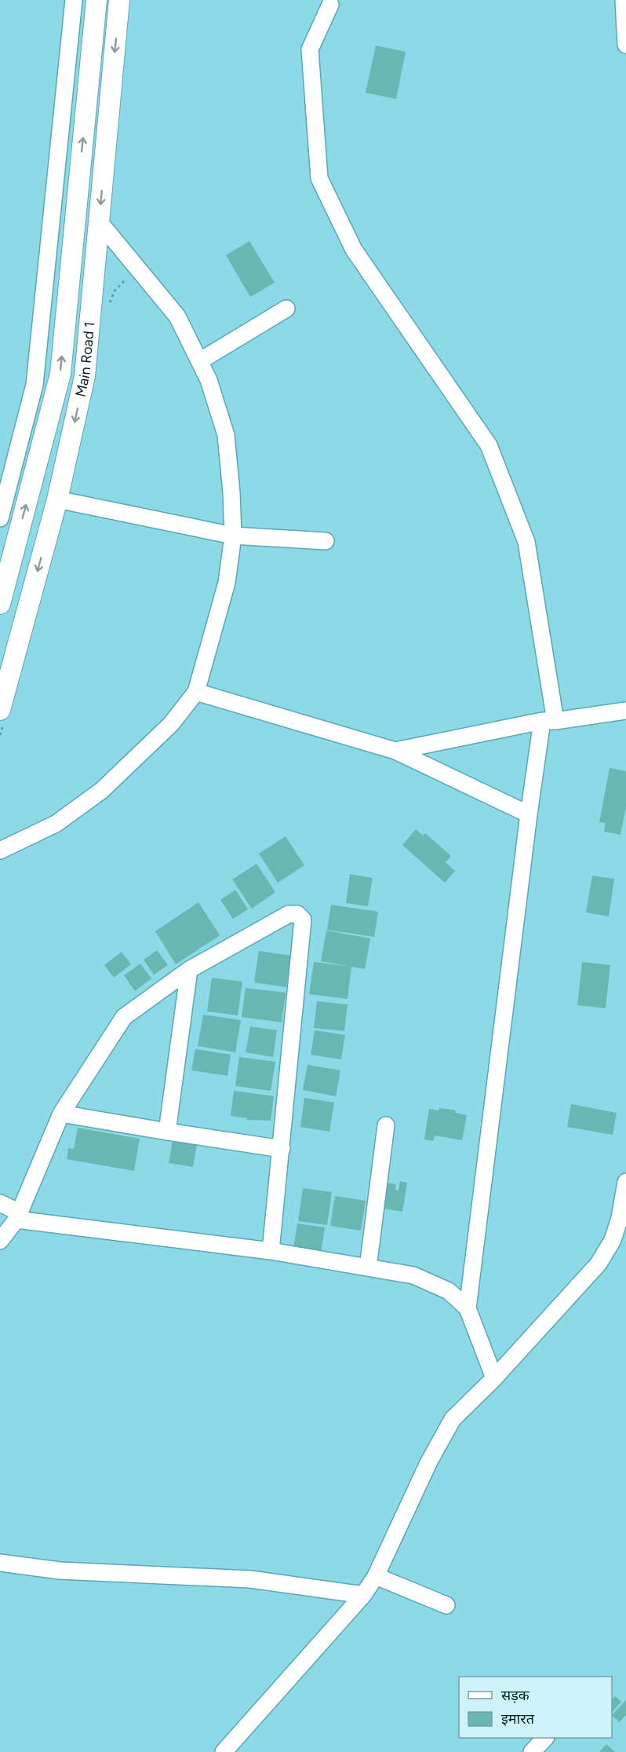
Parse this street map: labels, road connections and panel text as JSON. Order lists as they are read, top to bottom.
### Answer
{
  "streets": {
    "main road": ["Main Road 1"]
  },
  "legend": ["सड़क", "इमारत"]
}
